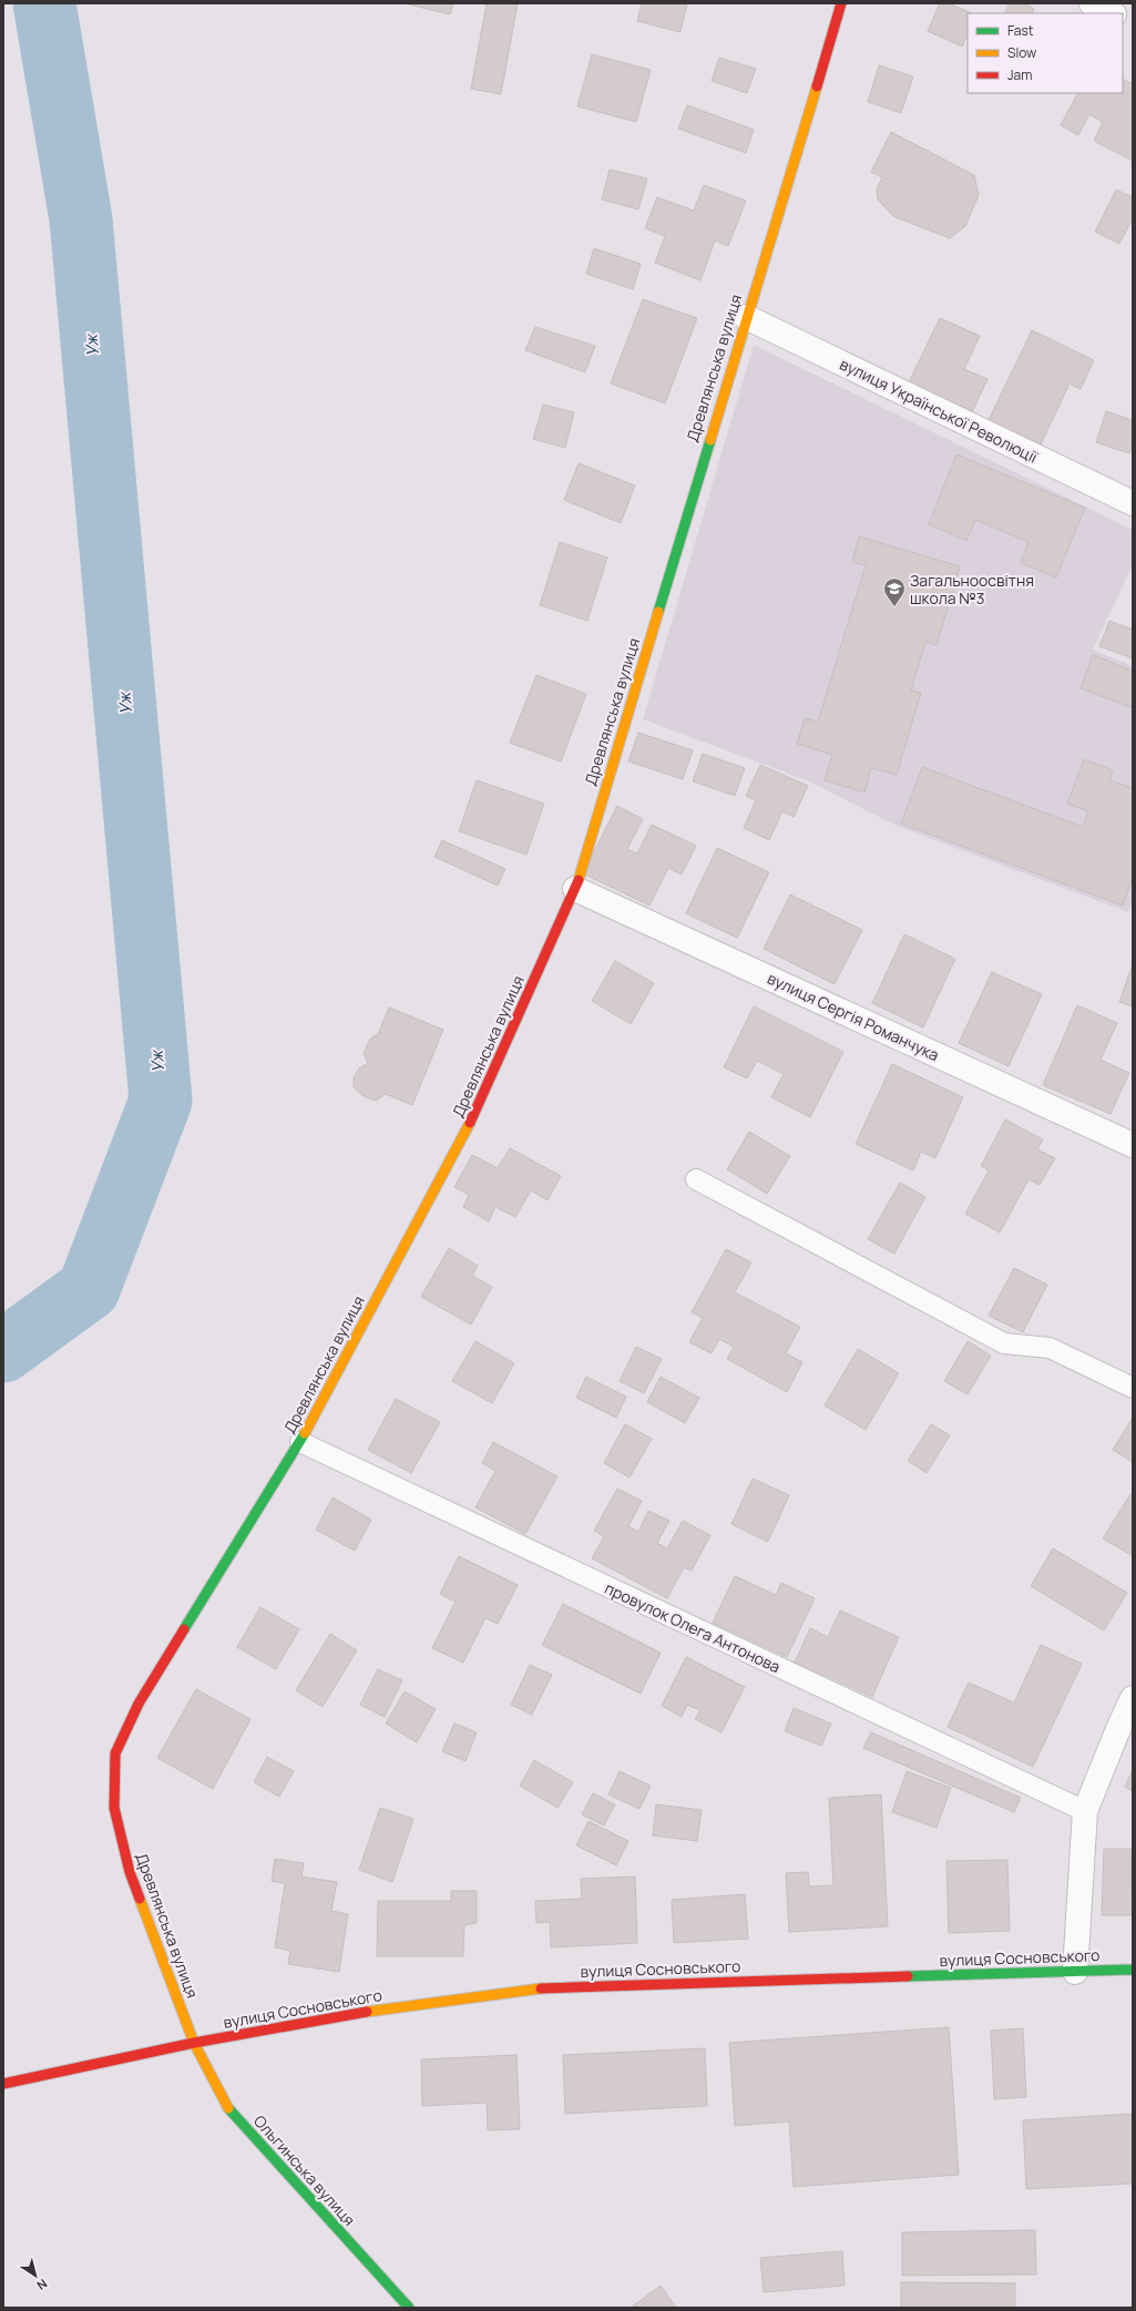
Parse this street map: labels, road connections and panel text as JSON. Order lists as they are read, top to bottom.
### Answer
{
  "streets": {
    "street": [
      "Древлянська вулиця",
      "вулиця Української Революції",
      "вулиця Сергія Романчука",
      "вулиця Сосновського",
      "Ольгинська вулиця"
    ],
    "lane": ["провулок Олега Антонова"]
  },
  "crossings": [
    ["Древлянська вулиця", "вулиця Української Революції"],
    ["Древлянська вулиця", "вулиця Сергія Романчука"],
    ["Древлянська вулиця", "провулок Олега Антонова"],
    ["Древлянська вулиця", "вулиця Сосновського"],
    ["Древлянська вулиця", "Ольгинська вулиця"],
    ["вулиця Сосновського", "Ольгинська вулиця"]
  ],
  "water": ["Уж"],
  "places": {
    "school or university": ["Загальноосвітня школа №3"]
  },
  "legend": ["Fast", "Slow", "Jam"],
  "north": "bottom right"
}
